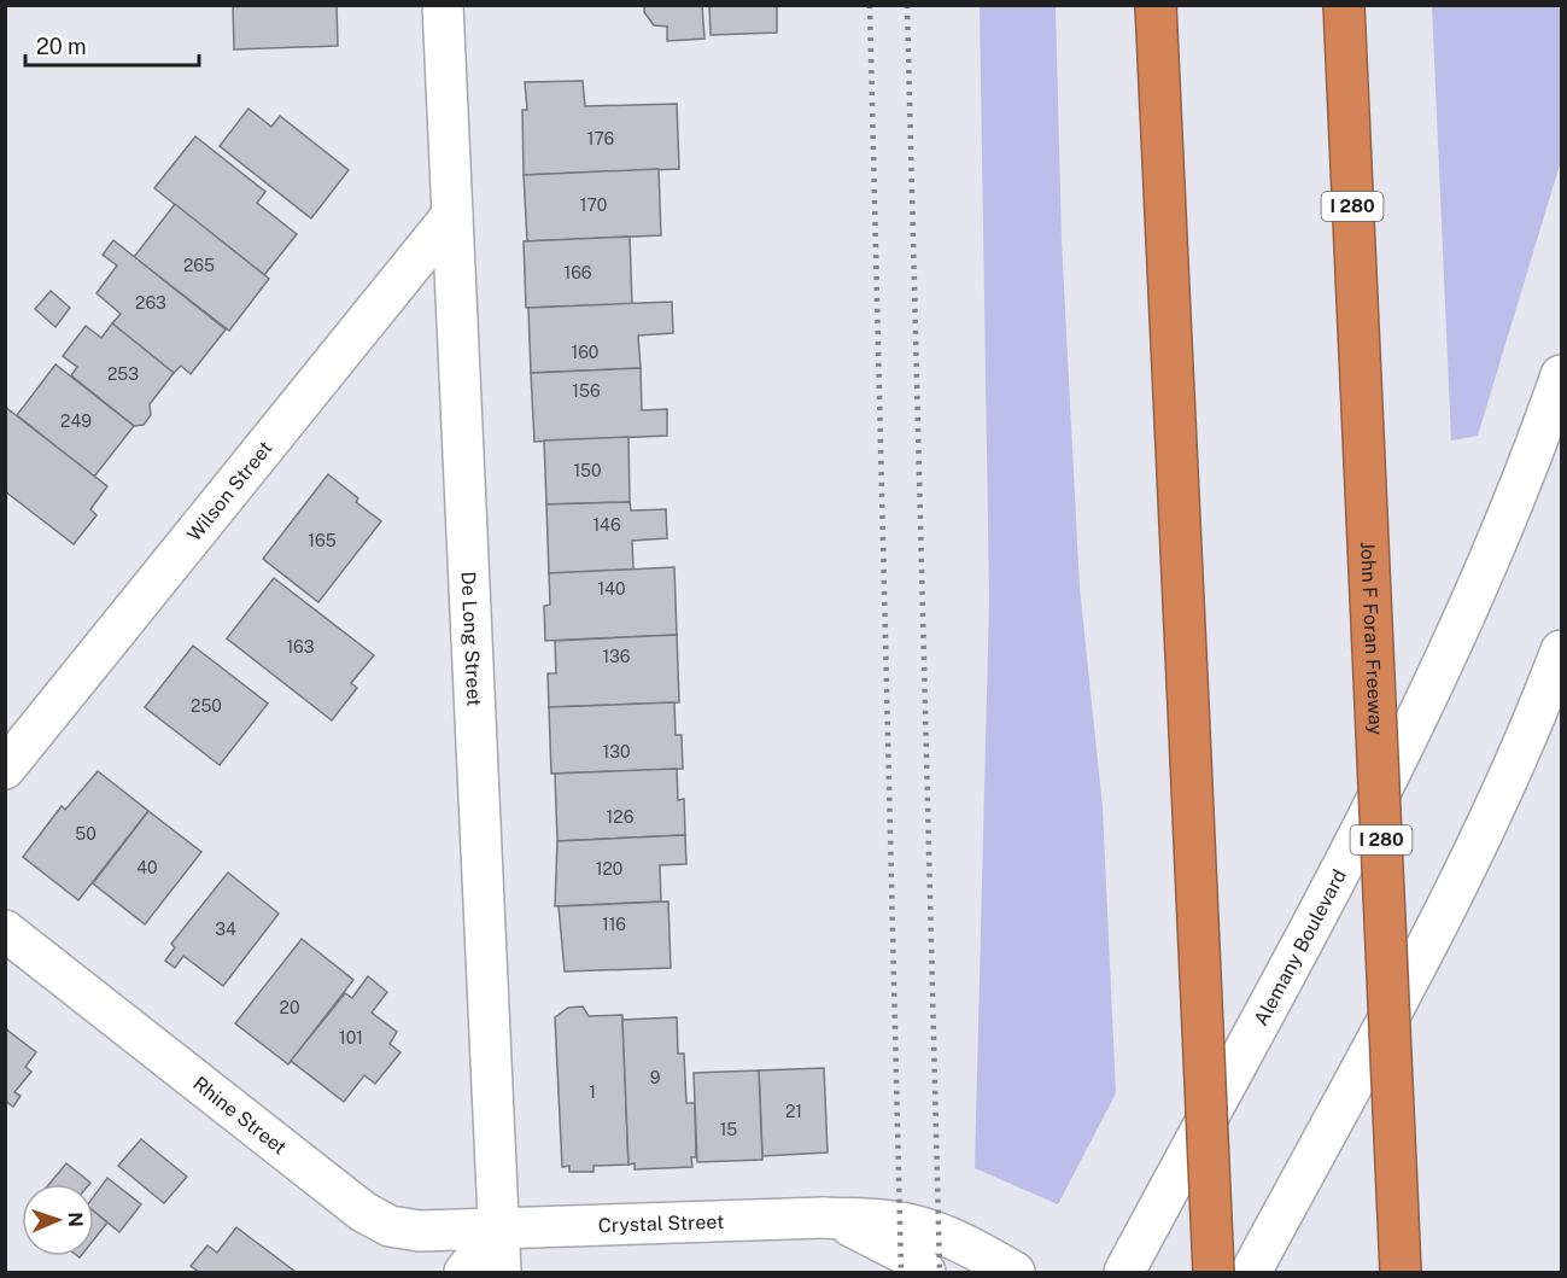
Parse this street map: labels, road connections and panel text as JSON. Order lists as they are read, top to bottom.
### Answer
{
  "streets": {
    "highway": ["I 280", "John F Foran Freeway"],
    "street": [
      "Wilson Street",
      "De Long Street",
      "Alemany Boulevard",
      "Rhine Street",
      "Crystal Street"
    ]
  },
  "crossings": [
    ["Wilson Street", "De Long Street"],
    ["De Long Street", "Rhine Street"],
    ["De Long Street", "Crystal Street"],
    ["Rhine Street", "Crystal Street"]
  ],
  "house_numbers": [
    "176",
    "170",
    "265",
    "166",
    "263",
    "160",
    "253",
    "156",
    "249",
    "150",
    "146",
    "165",
    "140",
    "163",
    "136",
    "250",
    "130",
    "126",
    "50",
    "40",
    "120",
    "116",
    "34",
    "20",
    "101",
    "9",
    "1",
    "21",
    "15"
  ],
  "scale_bar": "20 m",
  "north": "right"
}
